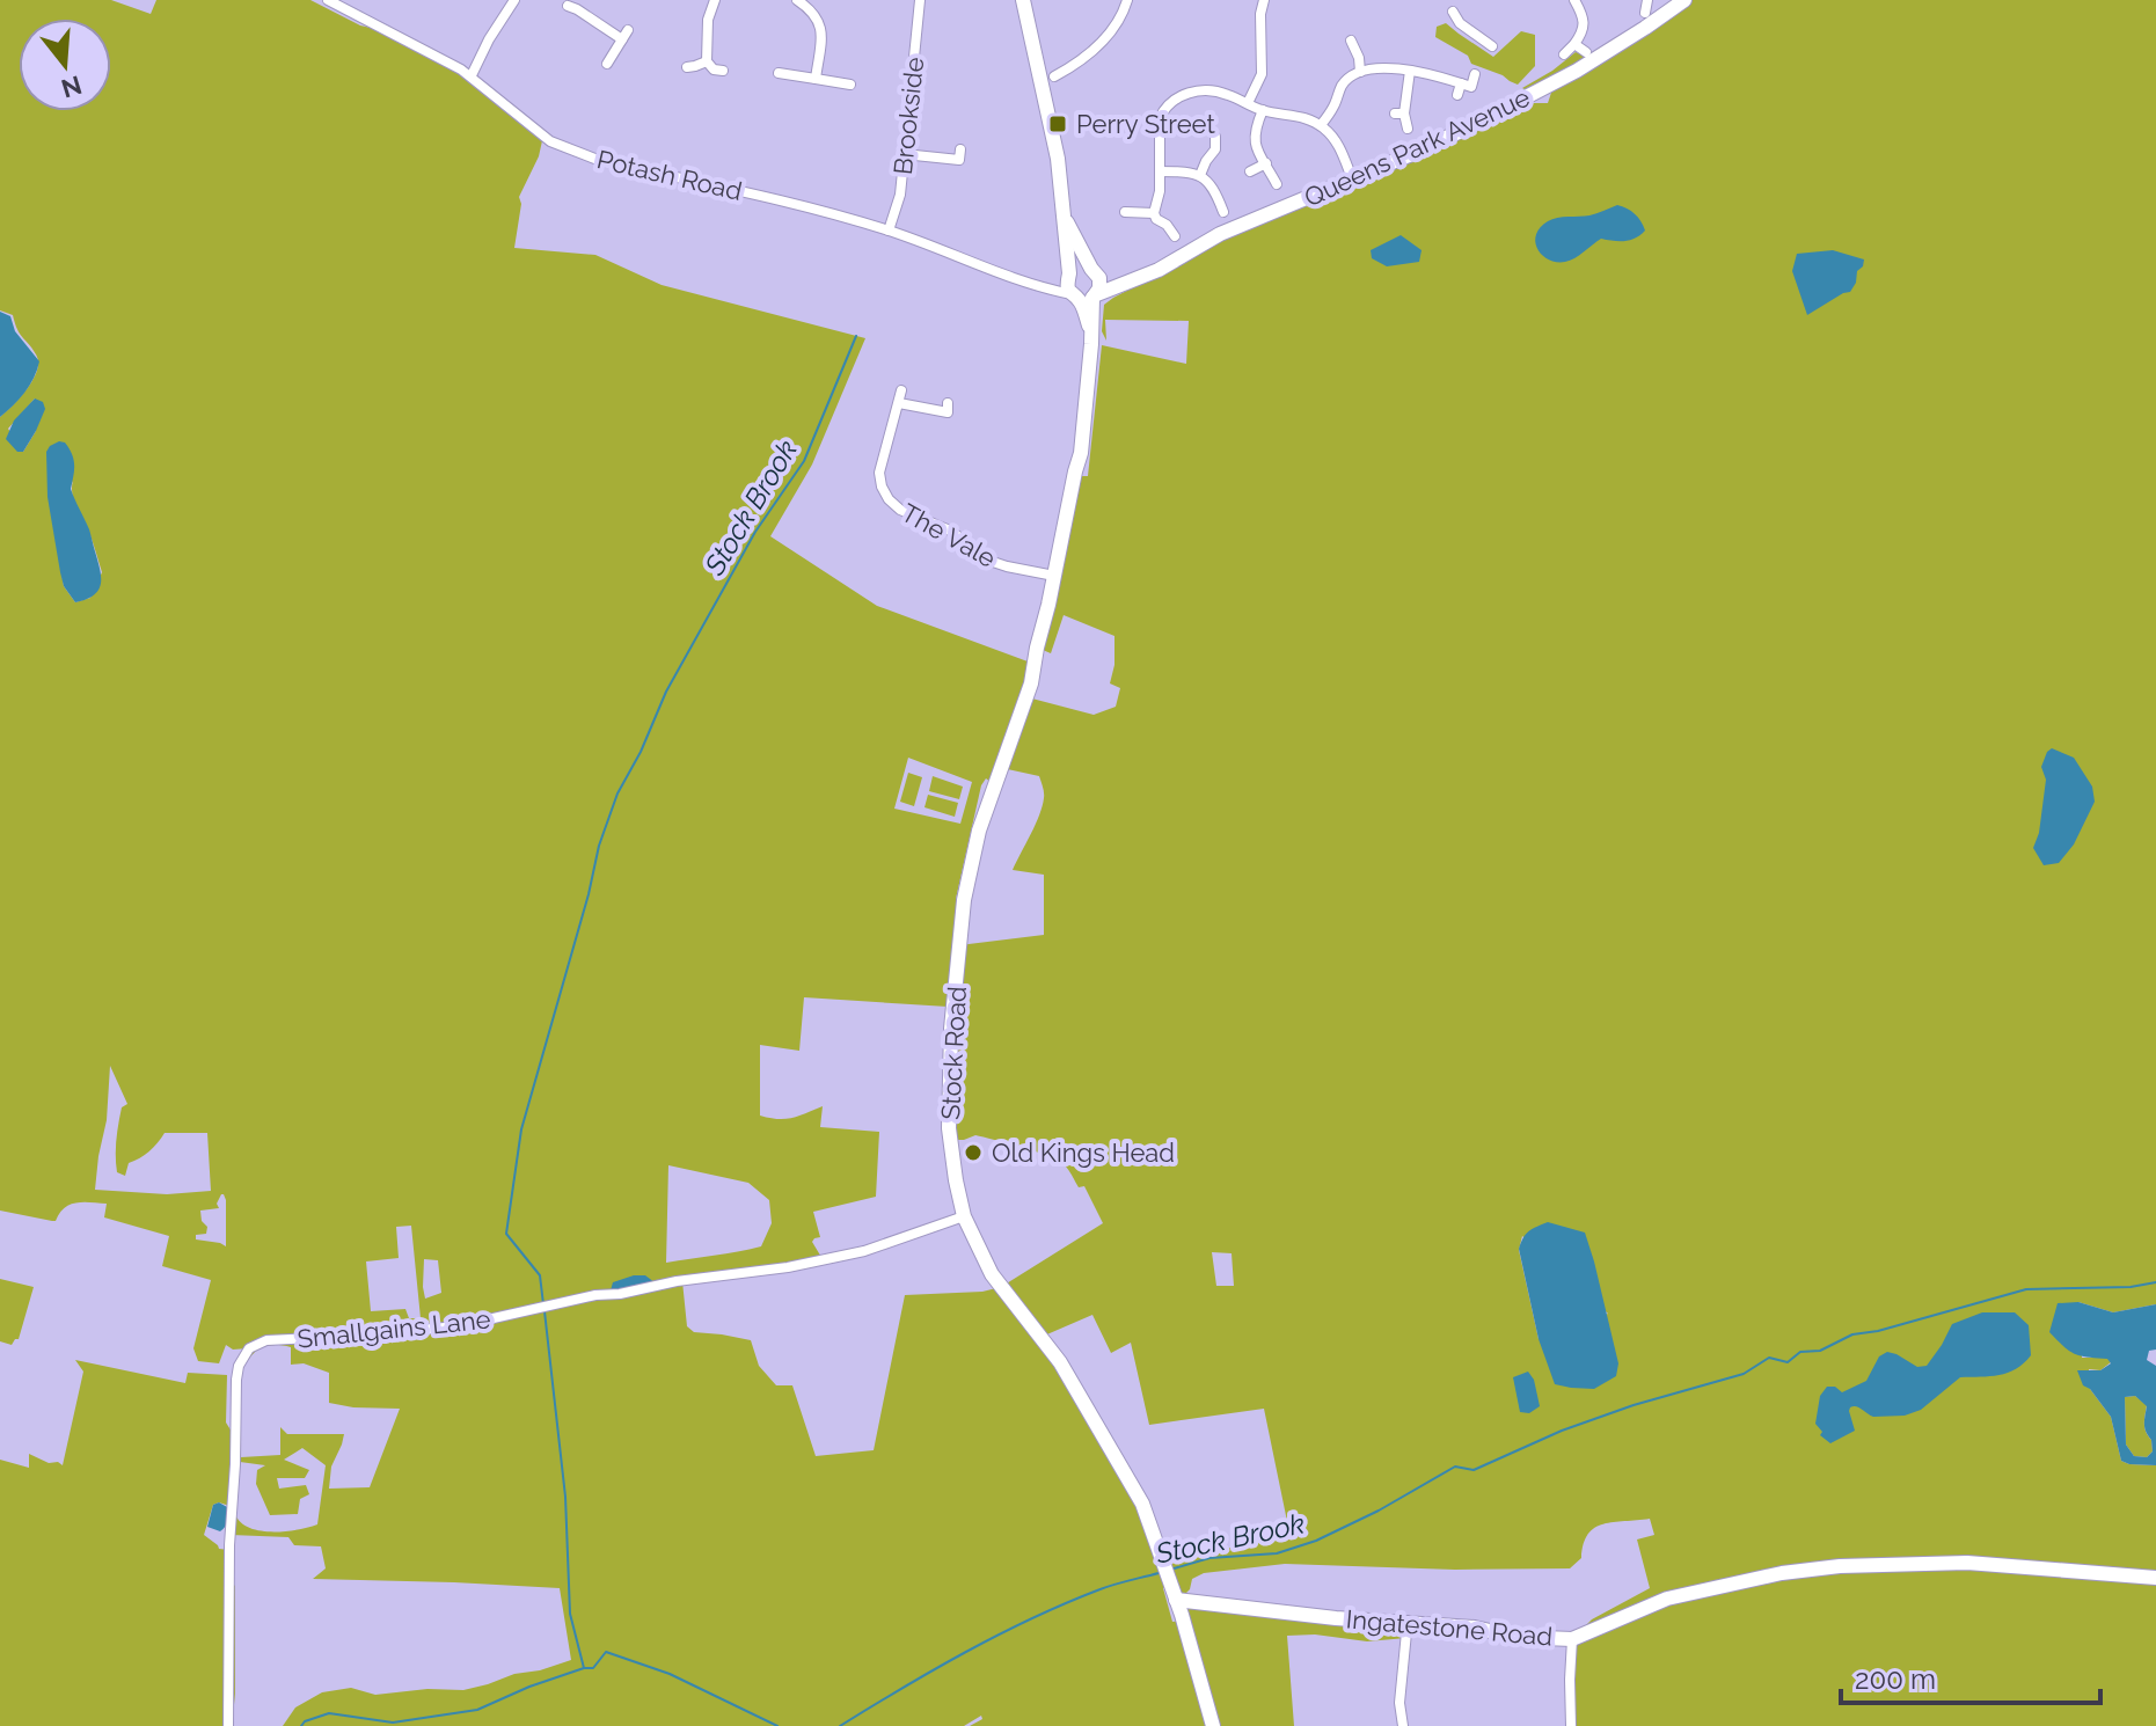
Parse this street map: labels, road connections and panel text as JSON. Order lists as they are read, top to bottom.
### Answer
{
  "streets": {
    "main road": ["Queens Park Avenue", "Stock Road", "Ingatestone Road"],
    "street": [
      "Brookside",
      "Potash Road",
      "The Vale",
      "Smallgains Lane"
    ]
  },
  "crossings": [
    ["Brookside", "Potash Road"],
    ["Queens Park Avenue", "Potash Road"],
    ["Queens Park Avenue", "Stock Road"],
    ["Potash Road", "Stock Road"],
    ["The Vale", "Stock Road"],
    ["Stock Road", "Smallgains Lane"],
    ["Stock Road", "Ingatestone Road"]
  ],
  "water": ["Stock Brook"],
  "places": {
    "transit": ["Perry Street"],
    "other": ["Old Kings Head"]
  },
  "scale_bar": "200 m",
  "north": "bottom"
}
